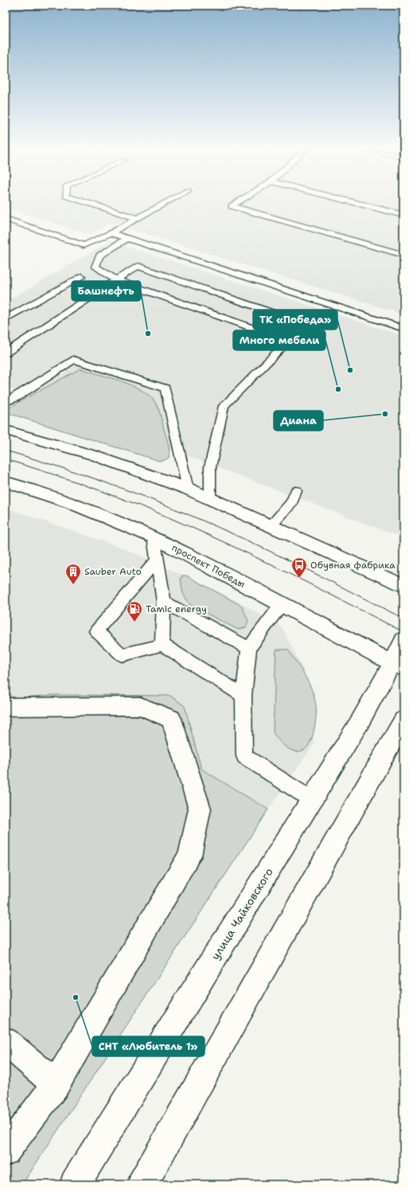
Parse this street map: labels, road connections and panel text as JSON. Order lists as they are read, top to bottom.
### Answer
{
  "streets": {
    "main road": ["проспект Победы", "улица Чайковского"]
  },
  "crossings": [
    ["проспект Победы", "улица Чайковского"]
  ],
  "places": {
    "other": [
      "Башнефть",
      "ТК «Победа»",
      "Много мебели",
      "Диана",
      "СНТ «Любитель 1»"
    ],
    "bus stop": ["Обувная фабрика"],
    "building": ["Sauber Auto"],
    "fuel station": ["Tamic energy"]
  }
}
